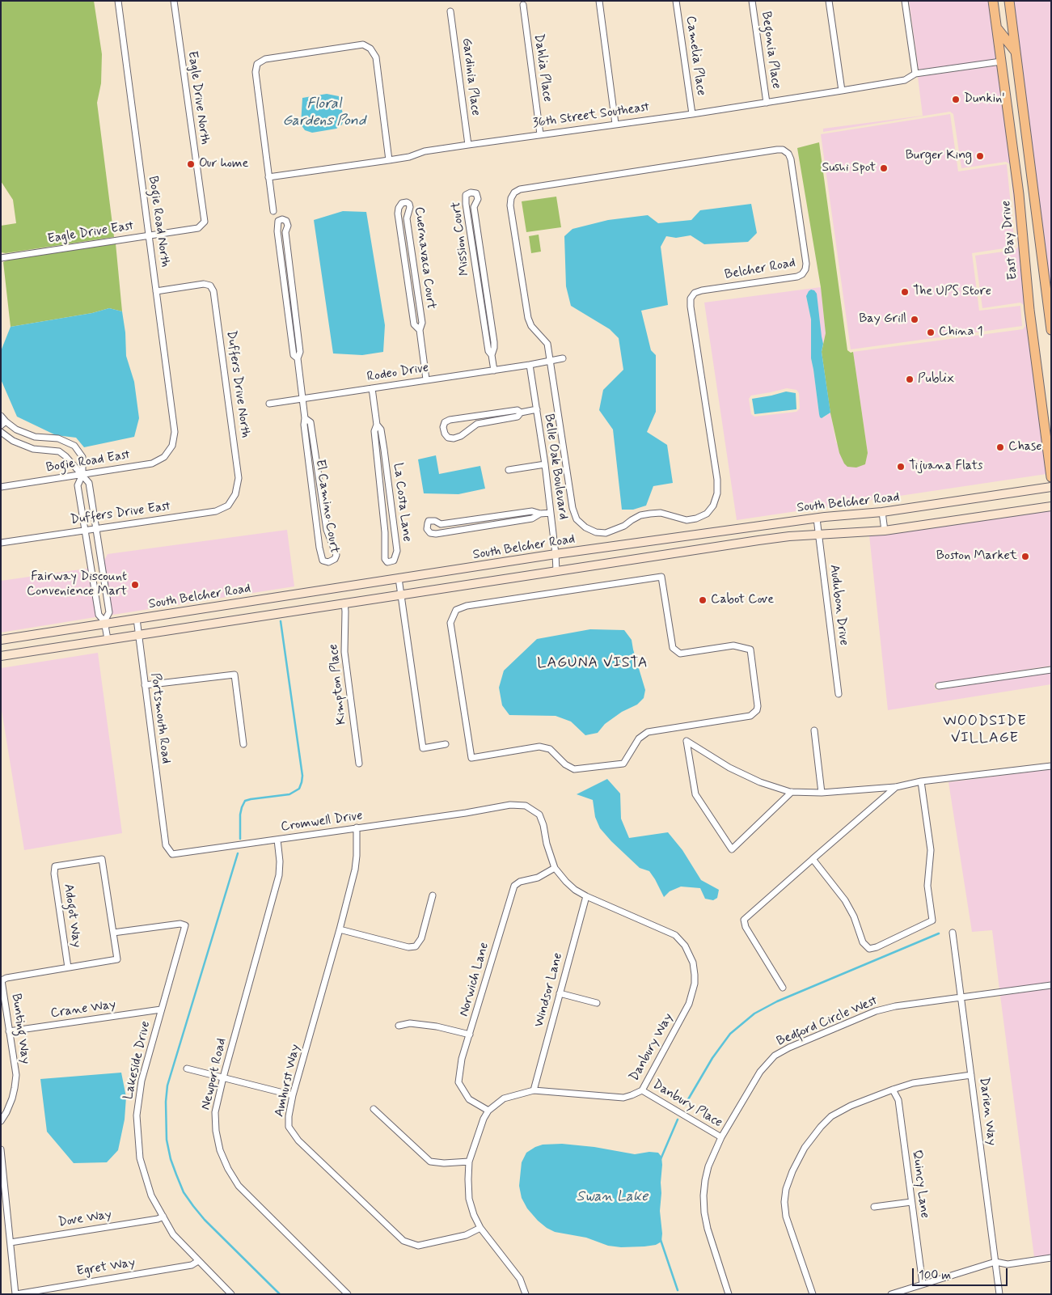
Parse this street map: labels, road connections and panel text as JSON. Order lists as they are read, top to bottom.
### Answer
{
  "streets": {
    "main road": ["East Bay Drive", "South Belcher Road"],
    "street": [
      "Begonia Place",
      "Camelia Place",
      "Dahlia Place",
      "Gardinia Place",
      "Eagle Drive North",
      "36th Street Southeast",
      "Bogie Road North",
      "Eagle Drive East",
      "Mission Court",
      "Cuernavaca Court",
      "Belcher Road",
      "Rodeo Drive",
      "Duffers Drive North",
      "Bogie Road East",
      "Belle Oak Boulevard",
      "La Costa Lane",
      "El Camino Court",
      "Duffers Drive East",
      "Audubon Drive",
      "Kimpton Place",
      "Portsmouth Road",
      "Cromwell Drive",
      "Adogot Way",
      "Norwich Lane",
      "Windsor Lane",
      "Crane Way",
      "Bedford Circle West",
      "Bunting Way",
      "Danbury Way",
      "Lakeside Drive",
      "Newport Road",
      "Amhurst Way",
      "Danbury Place",
      "Darien Way",
      "Quincy Lane",
      "Dove Way",
      "Egret Way"
    ]
  },
  "crossings": [
    ["Begonia Place", "36th Street Southeast"],
    ["Camelia Place", "36th Street Southeast"],
    ["Dahlia Place", "36th Street Southeast"],
    ["Gardinia Place", "36th Street Southeast"],
    ["Eagle Drive North", "Eagle Drive East"],
    ["36th Street Southeast", "East Bay Drive"],
    ["Bogie Road North", "Eagle Drive East"],
    ["Bogie Road North", "Duffers Drive North"],
    ["Bogie Road North", "Bogie Road East"],
    ["Mission Court", "Rodeo Drive"],
    ["Cuernavaca Court", "Rodeo Drive"],
    ["Rodeo Drive", "Belle Oak Boulevard"],
    ["Rodeo Drive", "La Costa Lane"],
    ["Rodeo Drive", "El Camino Court"],
    ["Duffers Drive North", "Duffers Drive East"],
    ["Belle Oak Boulevard", "South Belcher Road"],
    ["South Belcher Road", "Audubon Drive"],
    ["South Belcher Road", "Kimpton Place"],
    ["South Belcher Road", "Portsmouth Road"],
    ["Portsmouth Road", "Cromwell Drive"],
    ["Cromwell Drive", "Danbury Way"],
    ["Cromwell Drive", "Newport Road"],
    ["Cromwell Drive", "Amhurst Way"],
    ["Adogot Way", "Bunting Way"],
    ["Adogot Way", "Lakeside Drive"],
    ["Norwich Lane", "Danbury Way"],
    ["Windsor Lane", "Danbury Way"],
    ["Crane Way", "Bunting Way"],
    ["Crane Way", "Lakeside Drive"],
    ["Bedford Circle West", "Danbury Place"],
    ["Bedford Circle West", "Darien Way"],
    ["Danbury Way", "Danbury Place"],
    ["Lakeside Drive", "Dove Way"],
    ["Lakeside Drive", "Egret Way"]
  ],
  "districts": ["LAGUNA VISTA", "WOODSIDE VILLAGE"],
  "water": ["Floral Gardens Pond", "Swan Lake"],
  "places": [
    "Dunkin'",
    "Burger King",
    "Our home",
    "Sushi Spot",
    "The UPS Store",
    "Bay Grill",
    "China 1",
    "Publix",
    "Chase",
    "Tijuana Flats",
    "Boston Market",
    "Fairway Discount Convenience Mart",
    "Cabot Cove"
  ],
  "scale_bar": "100 m"
}
